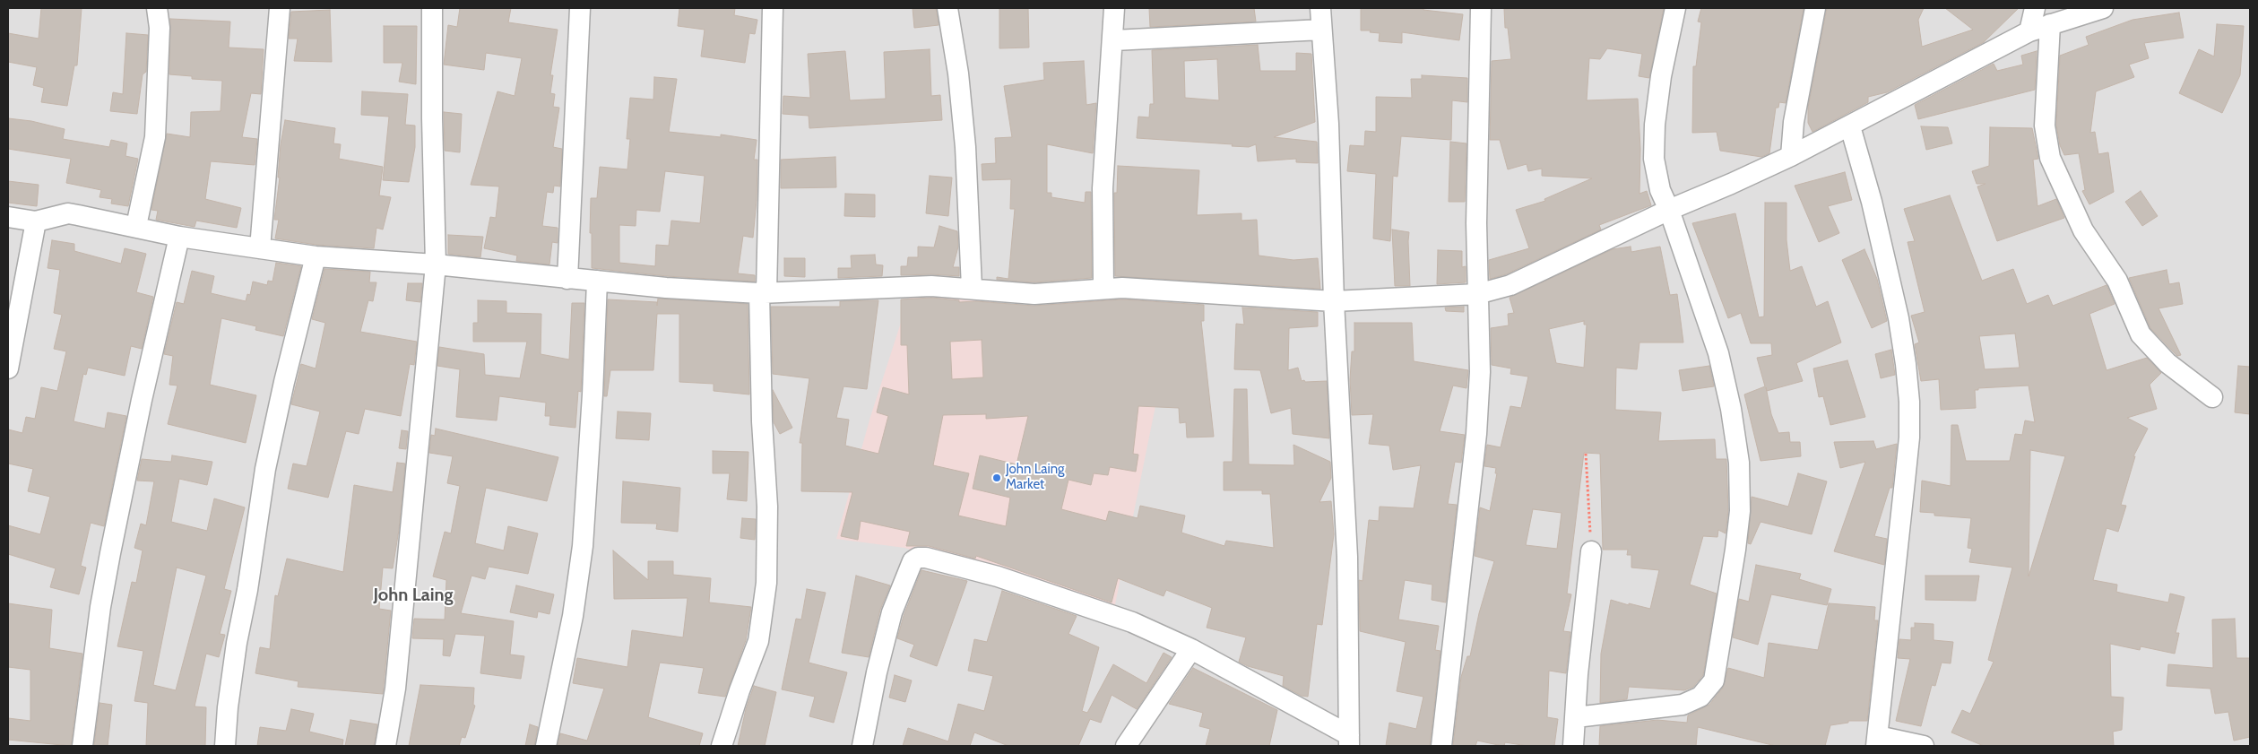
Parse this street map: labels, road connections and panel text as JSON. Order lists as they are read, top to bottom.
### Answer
{
  "districts": ["John Laing"],
  "places": ["John Laing Market"]
}
